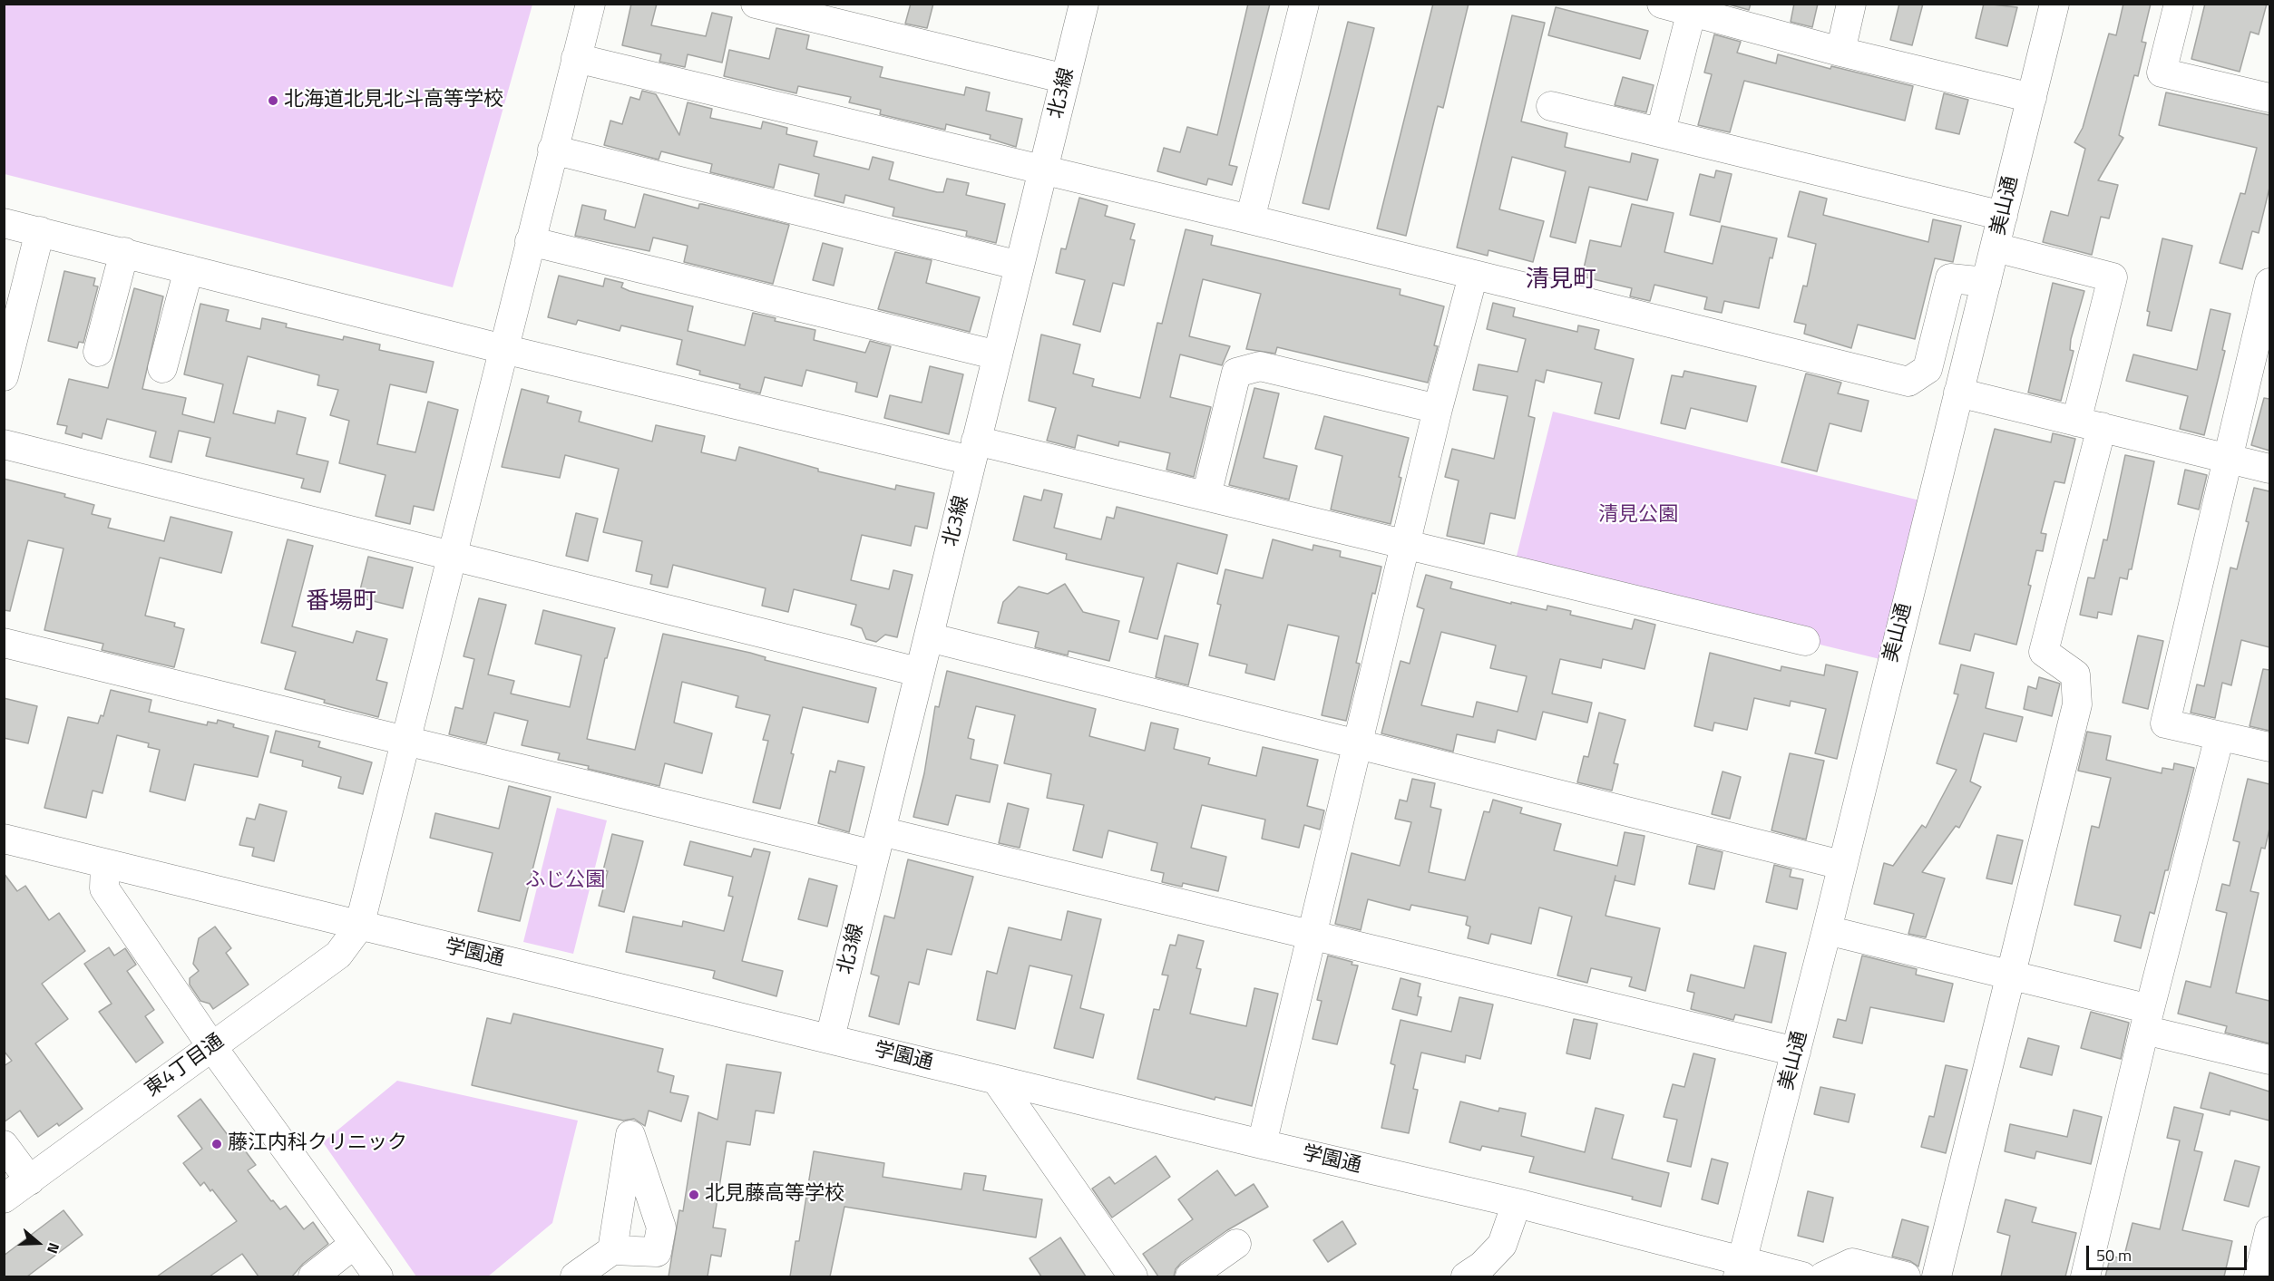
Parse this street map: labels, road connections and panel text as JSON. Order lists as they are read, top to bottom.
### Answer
{
  "streets": {
    "street": [
      "北3線",
      "美山通",
      "学園通",
      "東4丁目通"
    ]
  },
  "crossings": [
    ["北3線", "学園通"],
    ["美山通", "学園通"],
    ["学園通", "東4丁目通"]
  ],
  "districts": ["清見町", "番場町"],
  "parks": ["清見公園", "ふじ公園"],
  "places": ["北海道北見北斗高等学校", "藤江内科クリニック", "北見藤高等学校"],
  "scale_bar": "50 m",
  "north": "right"
}
